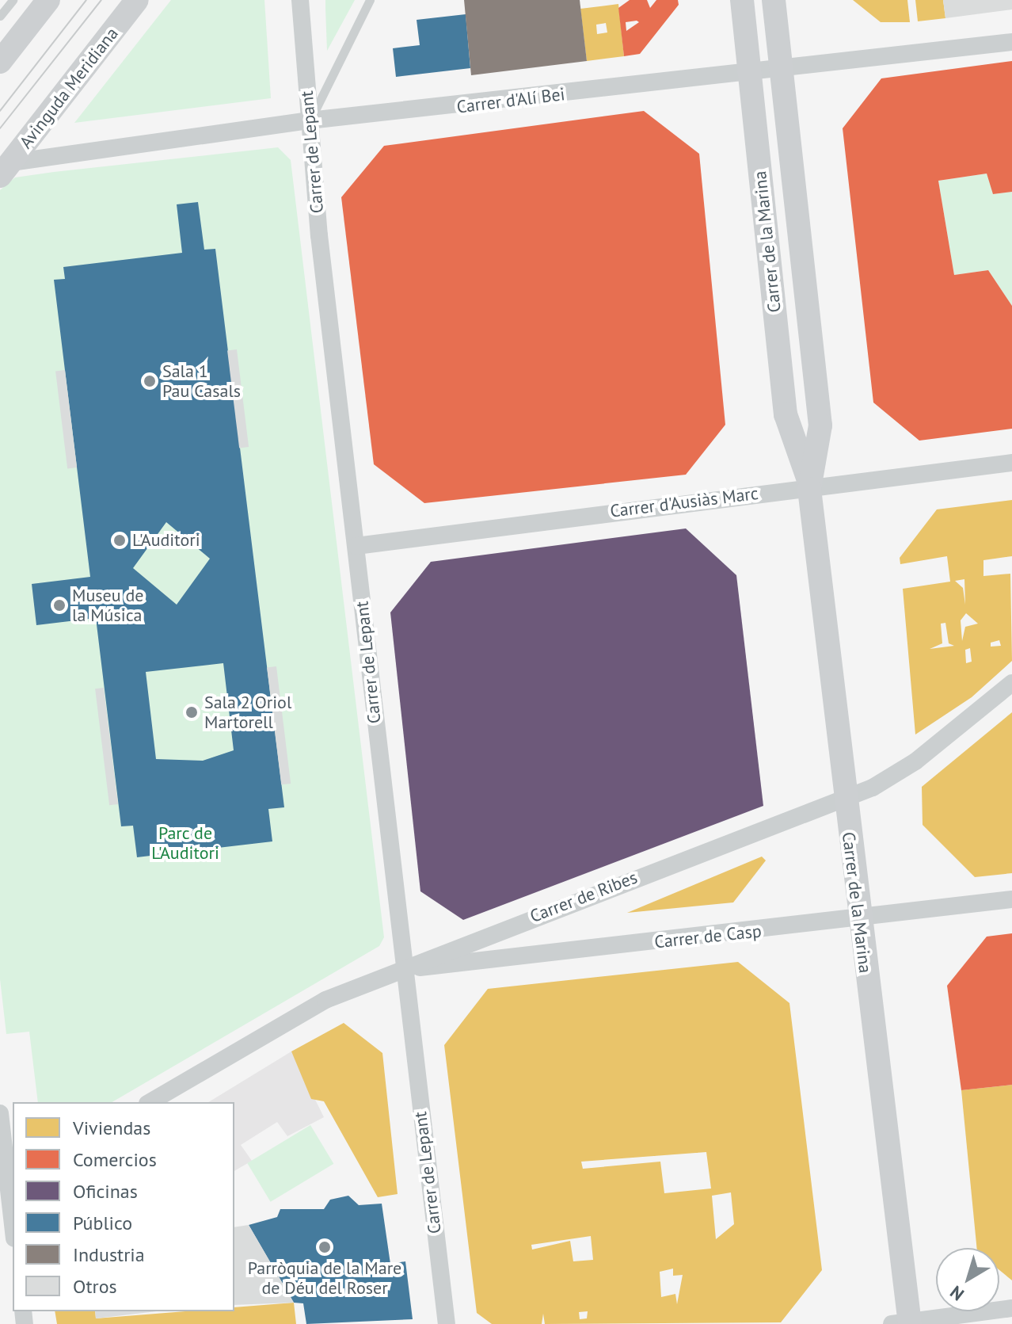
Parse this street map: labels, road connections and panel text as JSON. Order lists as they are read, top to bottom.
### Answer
{
  "streets": {
    "street": [
      "Avinguda Meridiana",
      "Carrer d'Alí Bei",
      "Carrer de Lepant",
      "Carrer de la Marina",
      "Carrer d'Ausiàs Marc",
      "Carrer de Ribes",
      "Carrer de Casp"
    ]
  },
  "crossings": [
    ["Avinguda Meridiana", "Carrer d'Alí Bei"],
    ["Carrer d'Alí Bei", "Carrer de Lepant"],
    ["Carrer d'Alí Bei", "Carrer de la Marina"],
    ["Carrer de Lepant", "Carrer d'Ausiàs Marc"],
    ["Carrer de Lepant", "Carrer de Ribes"],
    ["Carrer de Lepant", "Carrer de Casp"],
    ["Carrer de la Marina", "Carrer d'Ausiàs Marc"],
    ["Carrer de la Marina", "Carrer de Ribes"],
    ["Carrer de la Marina", "Carrer de Casp"],
    ["Carrer de Ribes", "Carrer de Casp"]
  ],
  "parks": ["Parc de L'Auditori"],
  "places": [
    "Sala 1 Pau Casals",
    "L'Auditori",
    "Museu de la Música",
    "Sala 2 Oriol Martorell",
    "Parròquia de la Mare de Déu del Roser"
  ],
  "legend": [
    "Viviendas",
    "Comercios",
    "Oficinas",
    "Público",
    "Industria",
    "Otros"
  ],
  "north": "bottom left"
}
